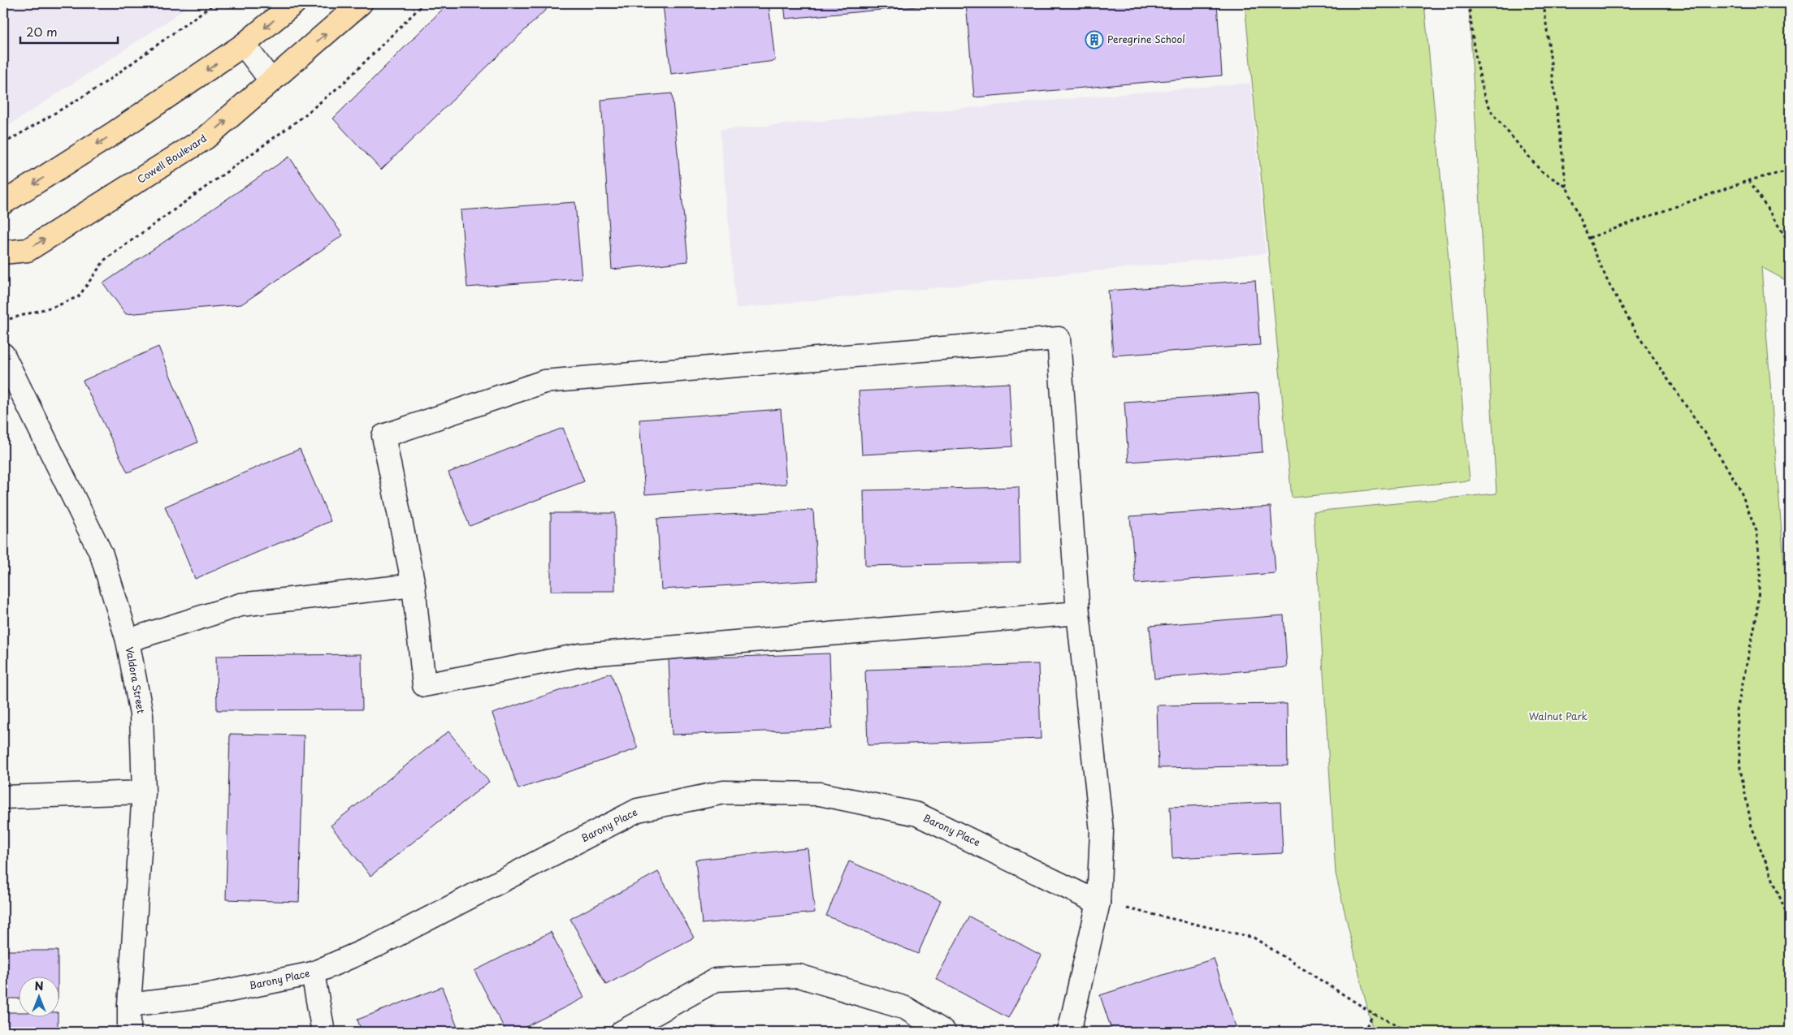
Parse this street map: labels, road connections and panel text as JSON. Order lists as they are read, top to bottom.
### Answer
{
  "streets": {
    "main road": ["Cowell Boulevard"],
    "street": ["Valdora Street", "Barony Place"]
  },
  "crossings": [
    ["Valdora Street", "Barony Place"]
  ],
  "parks": ["Walnut Park"],
  "places": {
    "building": ["Peregrine School"]
  },
  "scale_bar": "20 m",
  "north": "top"
}
